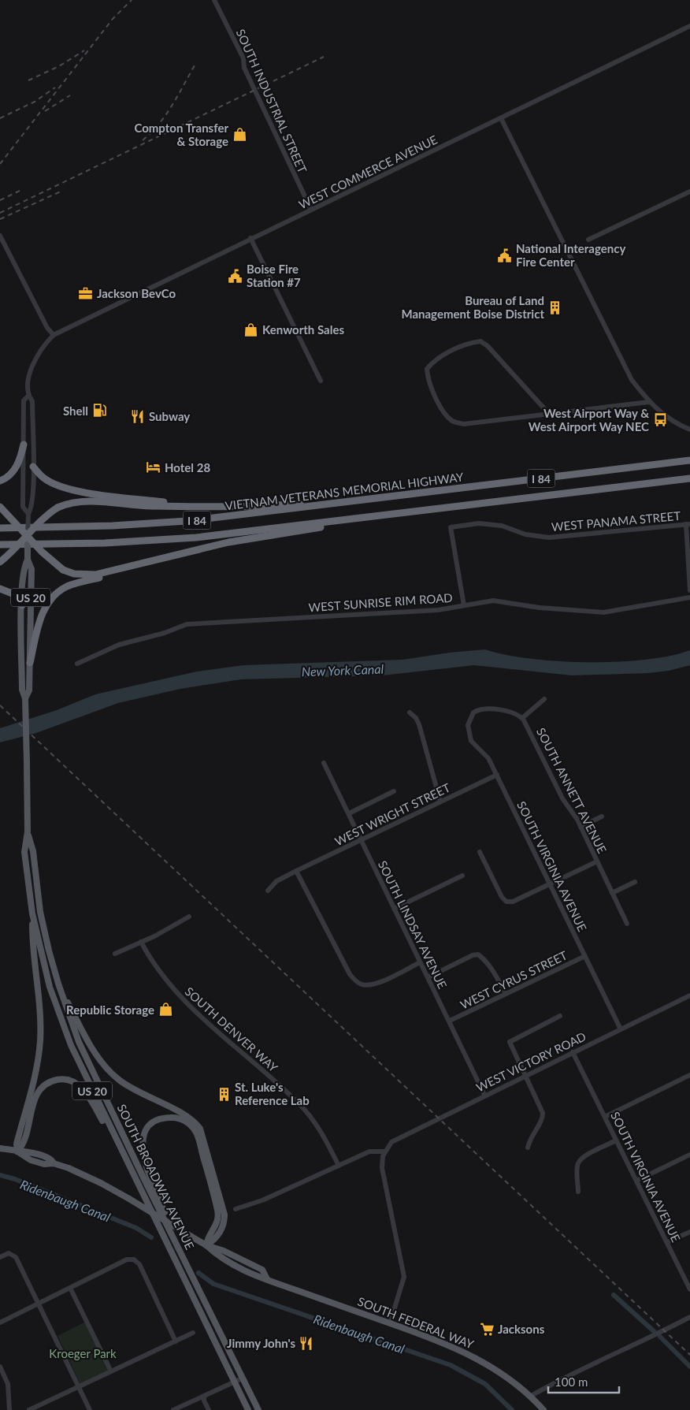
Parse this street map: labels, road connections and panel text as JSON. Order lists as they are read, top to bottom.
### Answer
{
  "streets": {
    "highway": ["I 84", "VIETNAM VETERANS MEMORIAL HIGHWAY", "US 20"],
    "main road": ["SOUTH BROADWAY AVENUE", "SOUTH FEDERAL WAY"],
    "street": [
      "SOUTH INDUSTRIAL STREET",
      "WEST COMMERCE AVENUE",
      "WEST PANAMA STREET",
      "WEST SUNRISE RIM ROAD",
      "SOUTH ANNETT AVENUE",
      "WEST WRIGHT STREET",
      "SOUTH VIRGINIA AVENUE",
      "SOUTH LINDSAY AVENUE",
      "WEST CYRUS STREET",
      "SOUTH DENVER WAY",
      "WEST VICTORY ROAD"
    ]
  },
  "crossings": [
    ["SOUTH INDUSTRIAL STREET", "WEST COMMERCE AVENUE"],
    ["WEST COMMERCE AVENUE", "SOUTH BROADWAY AVENUE"],
    ["WEST PANAMA STREET", "WEST SUNRISE RIM ROAD"],
    ["US 20", "SOUTH BROADWAY AVENUE"],
    ["SOUTH ANNETT AVENUE", "SOUTH VIRGINIA AVENUE"],
    ["WEST WRIGHT STREET", "SOUTH VIRGINIA AVENUE"],
    ["WEST WRIGHT STREET", "SOUTH LINDSAY AVENUE"],
    ["SOUTH VIRGINIA AVENUE", "WEST CYRUS STREET"],
    ["SOUTH VIRGINIA AVENUE", "WEST VICTORY ROAD"],
    ["SOUTH LINDSAY AVENUE", "WEST CYRUS STREET"],
    ["SOUTH LINDSAY AVENUE", "WEST VICTORY ROAD"]
  ],
  "water": ["New York Canal", "Ridenbaugh Canal"],
  "parks": ["Kroeger Park"],
  "places": {
    "shop": ["Compton Transfer & Storage", "Kenworth Sales", "Republic Storage"],
    "public building": ["National Interagency Fire Center", "Boise Fire Station #7"],
    "office": ["Jackson BevCo"],
    "building": ["Bureau of Land Management Boise District", "St. Luke's Reference Lab"],
    "fuel station": ["Shell"],
    "restaurant": ["Subway", "Jimmy John's"],
    "bus stop": ["West Airport Way & West Airport Way NEC"],
    "hotel": ["Hotel 28"],
    "supermarket": ["Jacksons"]
  },
  "scale_bar": "100 m"
}
